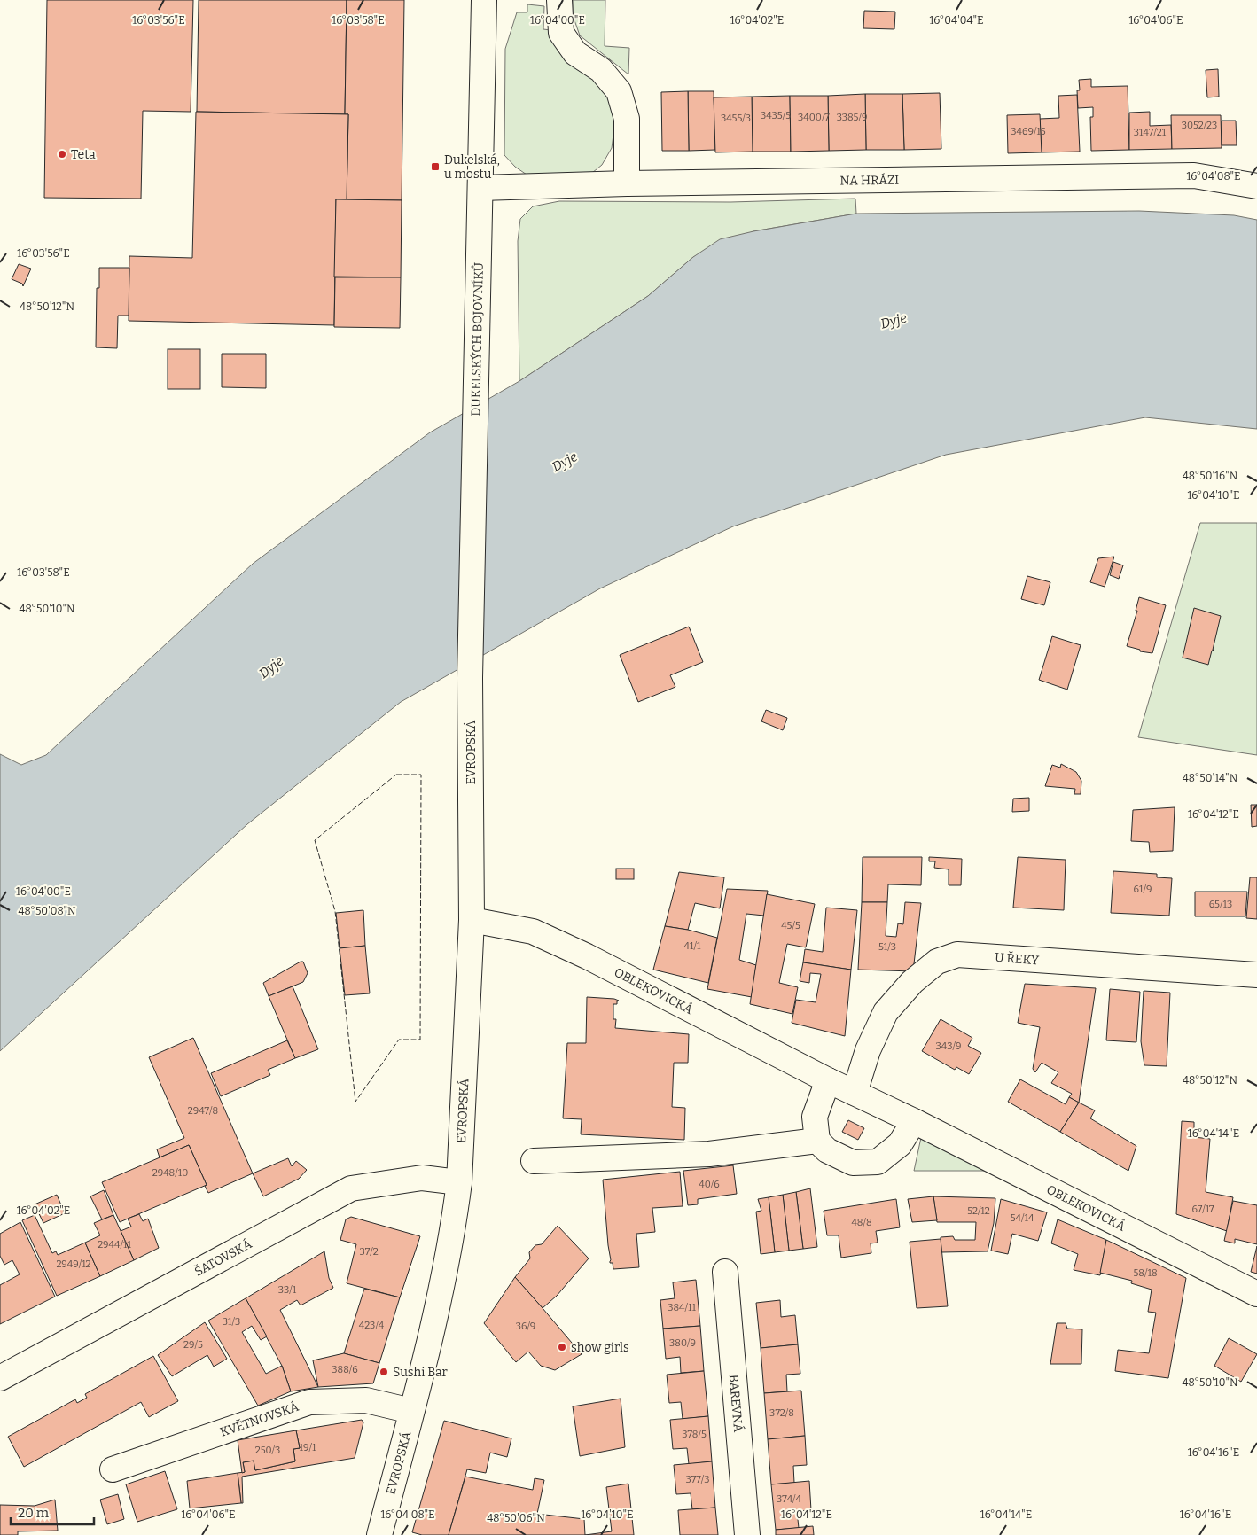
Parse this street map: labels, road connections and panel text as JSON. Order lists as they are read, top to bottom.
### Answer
{
  "streets": {
    "street": [
      "NA HRÁZI",
      "DUKELSKÝCH BOJOVNÍKŮ",
      "EVROPSKÁ",
      "U ŘEKY",
      "OBLEKOVICKÁ",
      "ŠATOVSKÁ",
      "BAREVNÁ",
      "KVĚTNOVSKÁ"
    ]
  },
  "crossings": [
    ["NA HRÁZI", "DUKELSKÝCH BOJOVNÍKŮ"],
    ["DUKELSKÝCH BOJOVNÍKŮ", "EVROPSKÁ"],
    ["EVROPSKÁ", "OBLEKOVICKÁ"],
    ["EVROPSKÁ", "ŠATOVSKÁ"],
    ["EVROPSKÁ", "KVĚTNOVSKÁ"],
    ["U ŘEKY", "OBLEKOVICKÁ"]
  ],
  "water": ["Dyje"],
  "places": {
    "other": ["Teta", "show girls", "Sushi Bar"],
    "transit": ["Dukelská, u mostu"]
  },
  "house_numbers": [
    "3435/5",
    "3400/7",
    "3385/9",
    "3455/3",
    "3052/23",
    "3469/15",
    "3147/21",
    "61/9",
    "65/13",
    "45/5",
    "41/1",
    "51/3",
    "343/9",
    "2947/8",
    "2948/10",
    "40/6",
    "67/17",
    "52/12",
    "54/14",
    "48/8",
    "2944/11",
    "37/2",
    "2949/12",
    "58/18",
    "33/1",
    "384/11",
    "31/3",
    "423/4",
    "36/9",
    "380/9",
    "29/5",
    "388/6",
    "372/8",
    "378/5",
    "19/1",
    "250/3",
    "377/3",
    "374/4"
  ],
  "scale_bar": "20 m",
  "coordinates": [
    "16°03'56\"E",
    "16°03'58\"E",
    "16°04'00\"E",
    "16°04'02\"E",
    "16°04'04\"E",
    "16°04'06\"E",
    "16°04'08\"E",
    "48°50'12\"N",
    "48°50'16\"N",
    "16°04'10\"E",
    "48°50'10\"N",
    "48°50'14\"N",
    "16°04'12\"E",
    "48°50'08\"N",
    "16°04'14\"E",
    "16°04'16\"E",
    "48°50'06\"N"
  ]
}
